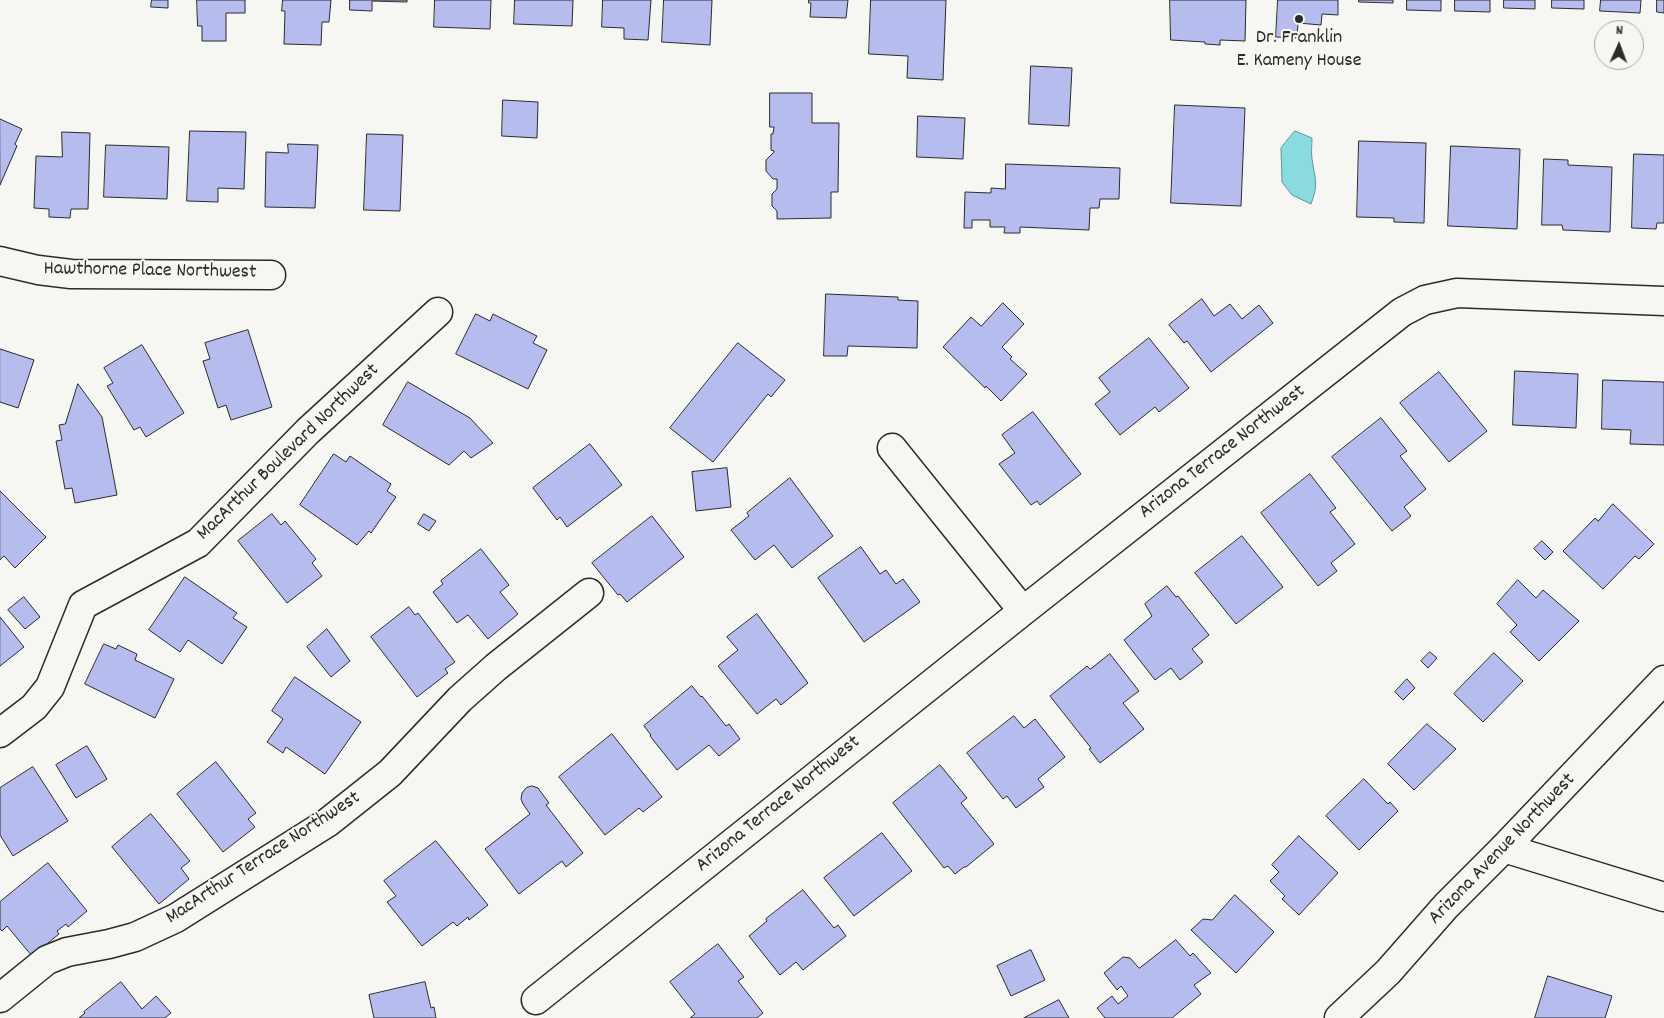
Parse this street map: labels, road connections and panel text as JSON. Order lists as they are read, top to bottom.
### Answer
{
  "streets": {
    "street": [
      "Hawthorne Place Northwest",
      "MacArthur Boulevard Northwest",
      "Arizona Terrace Northwest",
      "Arizona Avenue Northwest",
      "MacArthur Terrace Northwest"
    ]
  },
  "places": ["Dr. Franklin E. Kameny House"],
  "north": "top"
}
